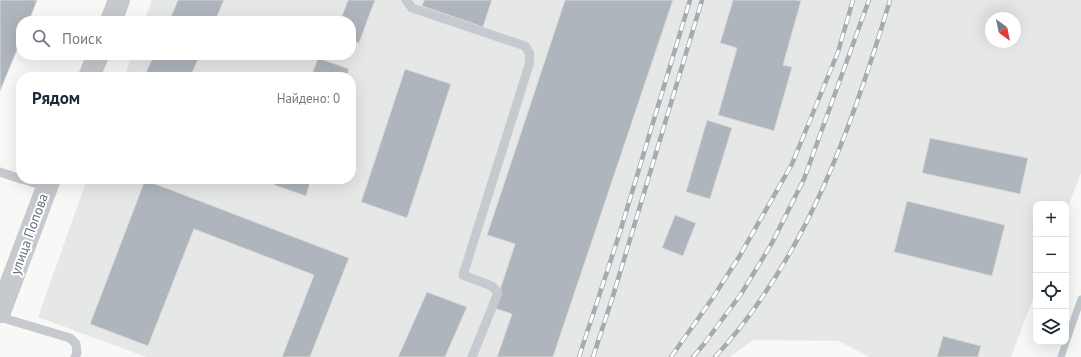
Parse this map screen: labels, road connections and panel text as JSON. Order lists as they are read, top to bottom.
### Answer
{
  "streets": {
    "street": ["улица Попова"]
  },
  "north": "bottom right",
  "page": {
    "search": "Поиск",
    "heading": ["Рядом", "Найдено: 0"],
    "map_buttons": ["+", "−"]
  }
}
